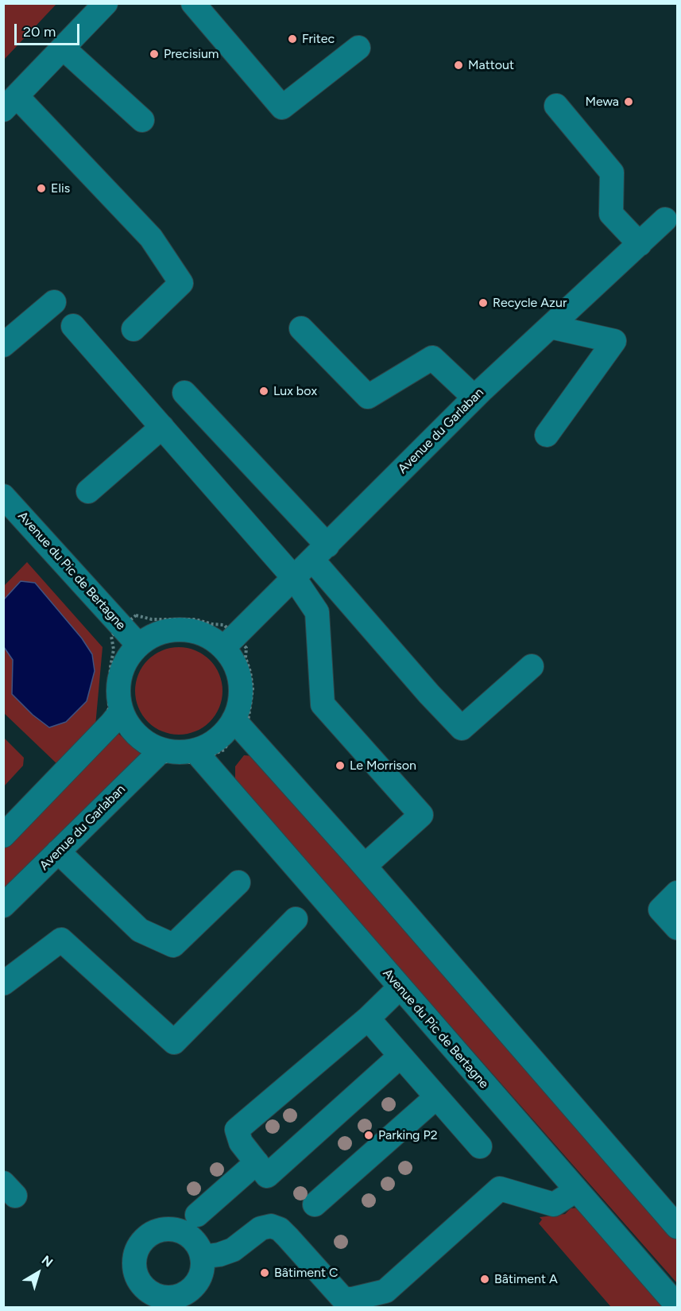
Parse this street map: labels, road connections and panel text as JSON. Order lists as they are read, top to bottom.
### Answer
{
  "streets": {
    "street": ["Avenue du Garlaban", "Avenue du Pic de Bertagne"]
  },
  "crossings": [
    ["Avenue du Garlaban", "Avenue du Pic de Bertagne"]
  ],
  "places": [
    "Fritec",
    "Precisium",
    "Mattout",
    "Mewa",
    "Elis",
    "Recycle Azur",
    "Lux box",
    "Le Morrison",
    "Parking P2",
    "Bâtiment C",
    "Bâtiment A"
  ],
  "scale_bar": "20 m",
  "north": "top right"
}
